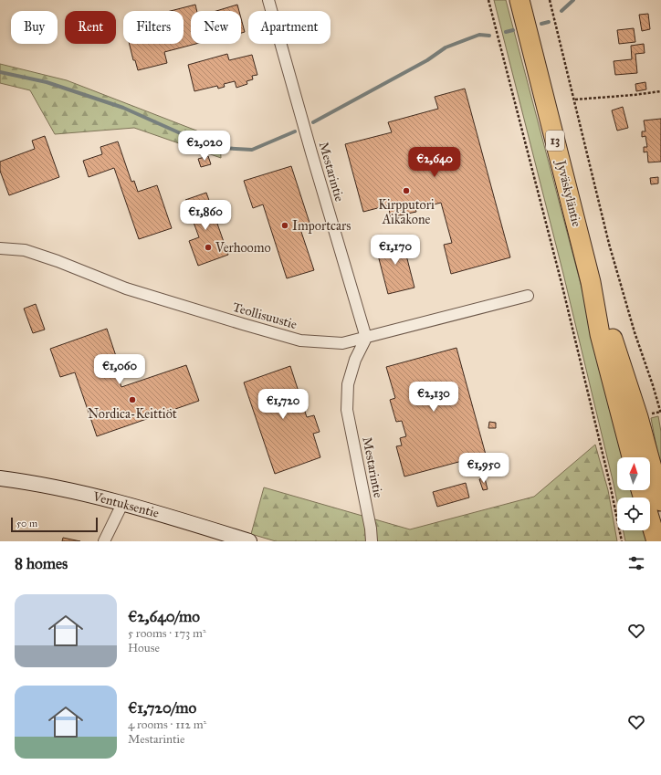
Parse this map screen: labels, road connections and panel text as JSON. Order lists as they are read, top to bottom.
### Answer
{
  "streets": {
    "highway": ["13", "Jyväskyläntie"],
    "main road": ["Ventuksentie"],
    "street": ["Mestarintie", "Teollisuustie"]
  },
  "crossings": [
    ["Mestarintie", "Teollisuustie"]
  ],
  "places": [
    "Kirpputori Aikakone",
    "Importcars",
    "Verhoomo",
    "Nordica-Keittiöt"
  ],
  "scale_bar": "50 m",
  "north": "top",
  "page": {
    "chip": [
      "Buy",
      "Rent",
      "Filters",
      "New",
      "Apartment"
    ],
    "price": [
      "€2,020",
      "€2,640",
      "€1,860",
      "€1,170",
      "€1,060",
      "€2,130",
      "€1,720",
      "€1,950"
    ],
    "scale": "50 m",
    "heading": "8 homes",
    "list": [
      {
        "name": "€2,640/mo",
        "note": "5 rooms · 173 m² · House"
      },
      {
        "name": "€1,720/mo",
        "note": "4 rooms · 112 m² · Mestarintie"
      }
    ]
  }
}
